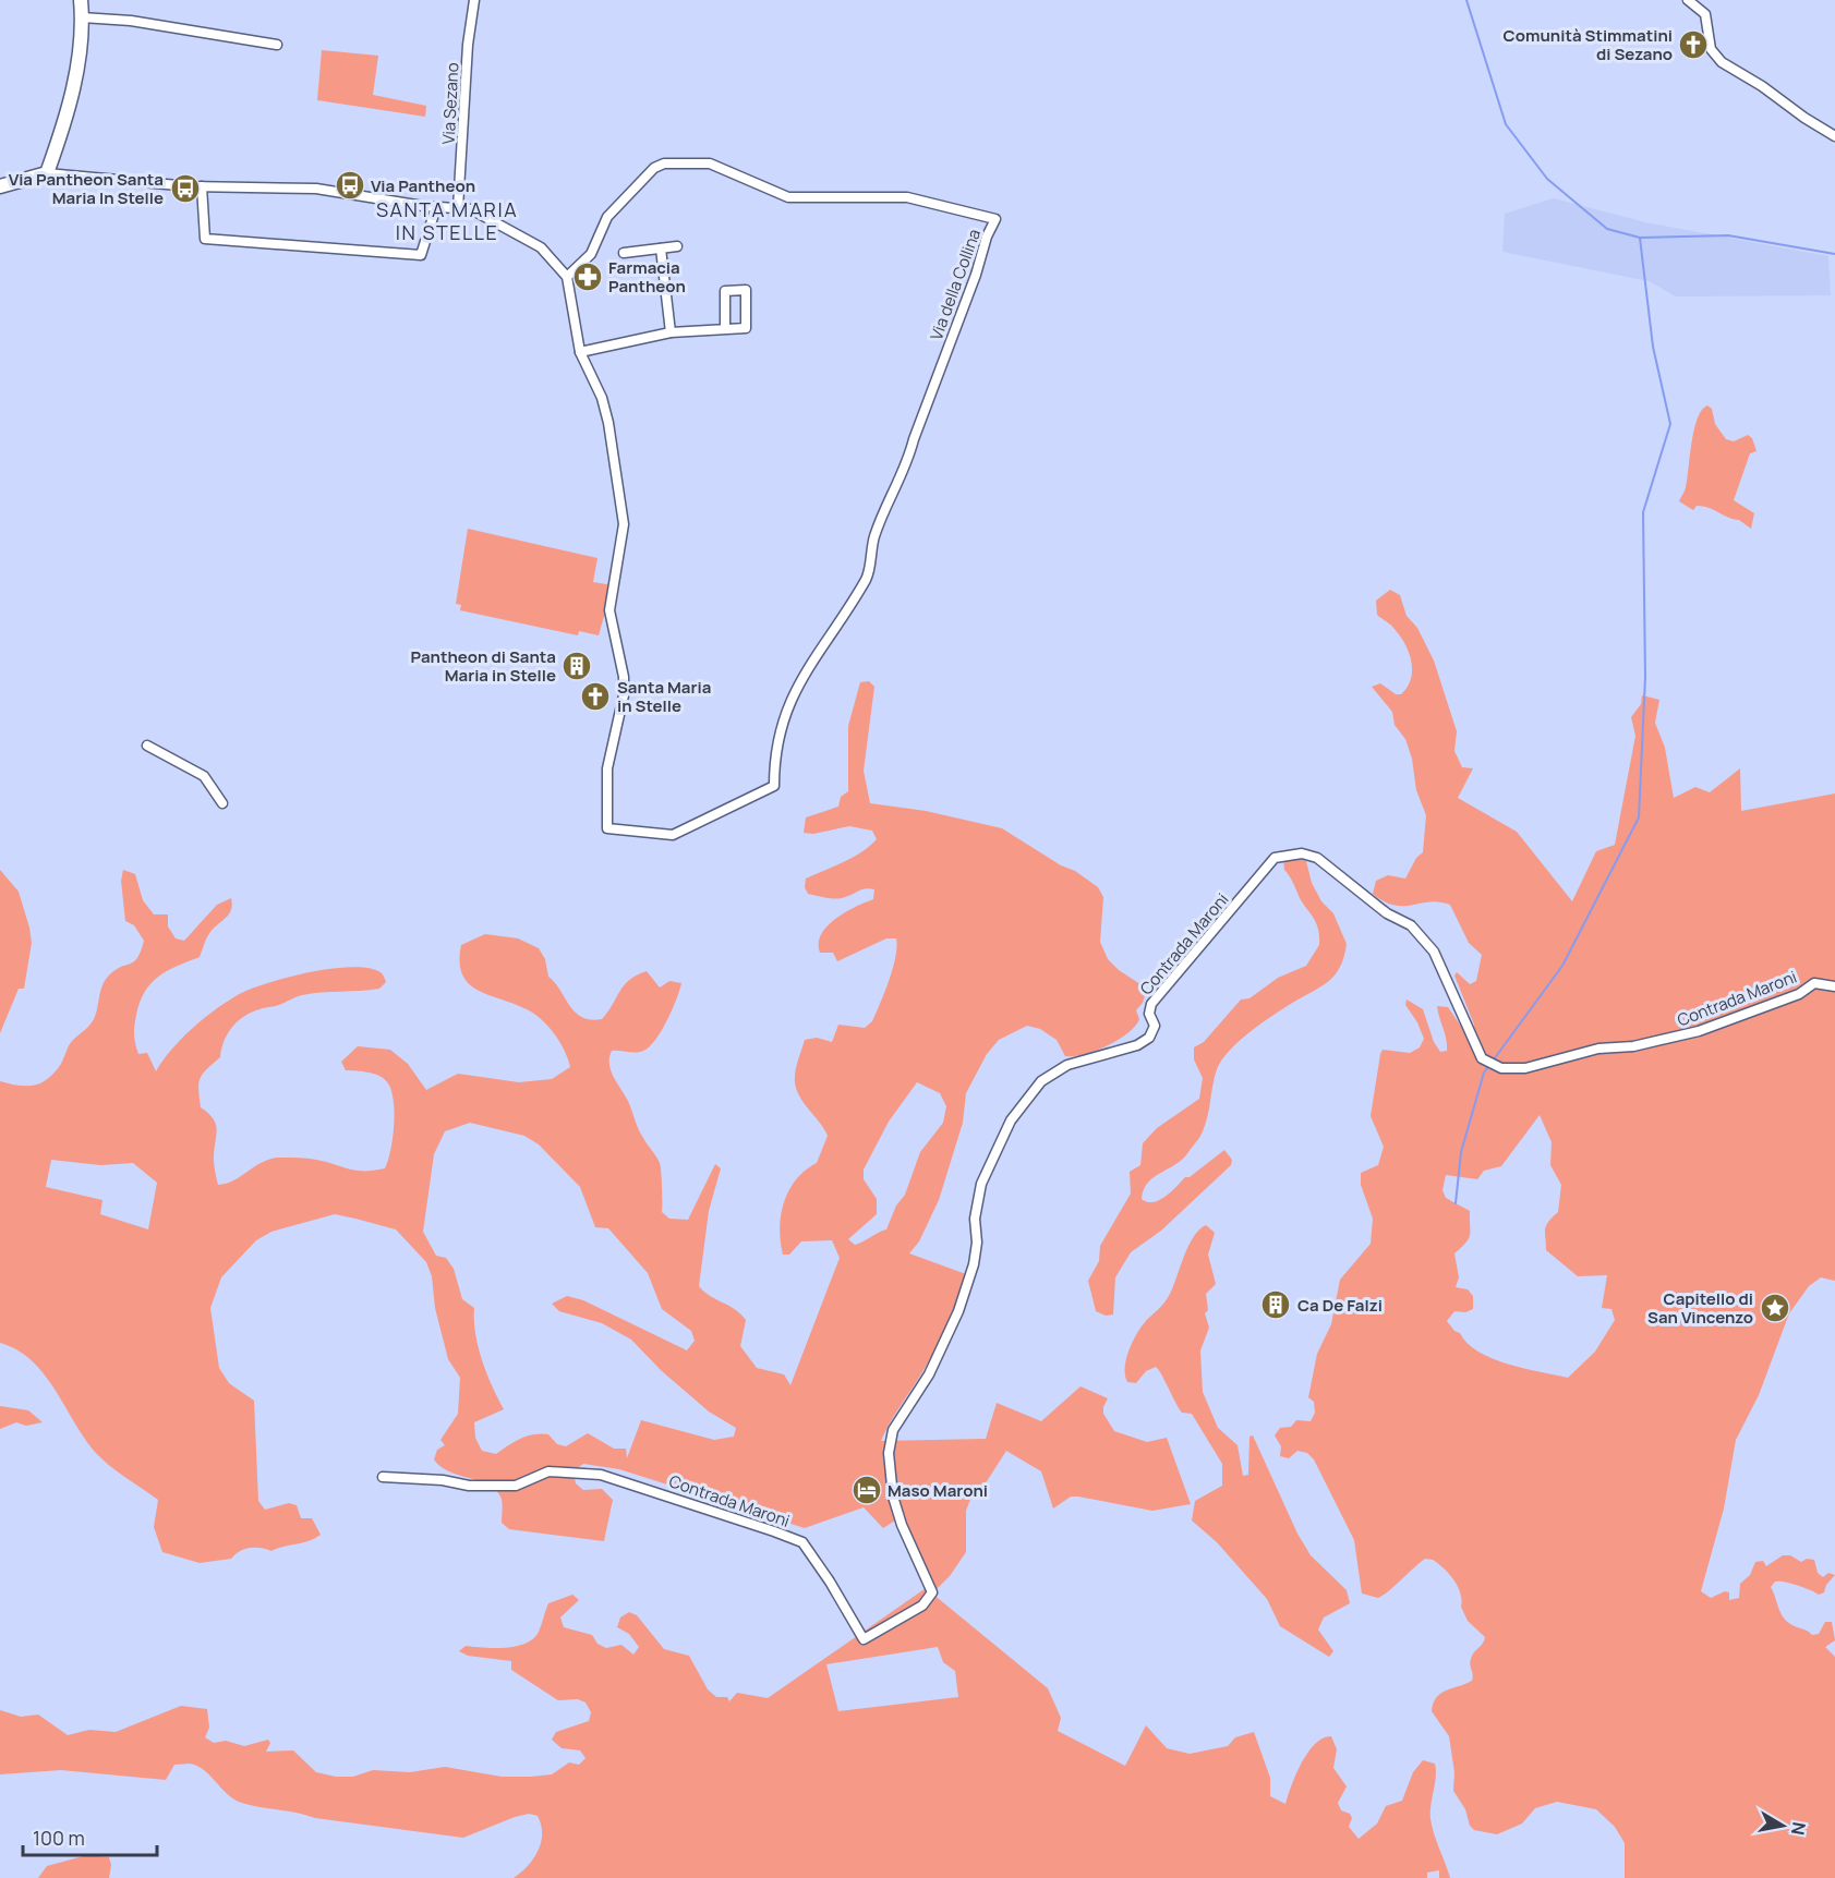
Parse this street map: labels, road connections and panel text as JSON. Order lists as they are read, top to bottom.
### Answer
{
  "streets": {
    "street": ["Via Sezano", "Via della Collina", "Contrada Maroni"]
  },
  "districts": ["SANTA MARIA IN STELLE"],
  "places": {
    "church": ["Comunità Stimmatini di Sezano", "Santa Maria in Stelle"],
    "bus stop": ["Via Pantheon", "Via Pantheon Santa Maria In Stelle"],
    "pharmacy": ["Farmacia Pantheon"],
    "building": ["Pantheon di Santa Maria in Stelle", "Ca De Falzi"],
    "place": ["Capitello di San Vincenzo"],
    "hotel": ["Maso Maroni"]
  },
  "scale_bar": "100 m",
  "north": "right"
}
